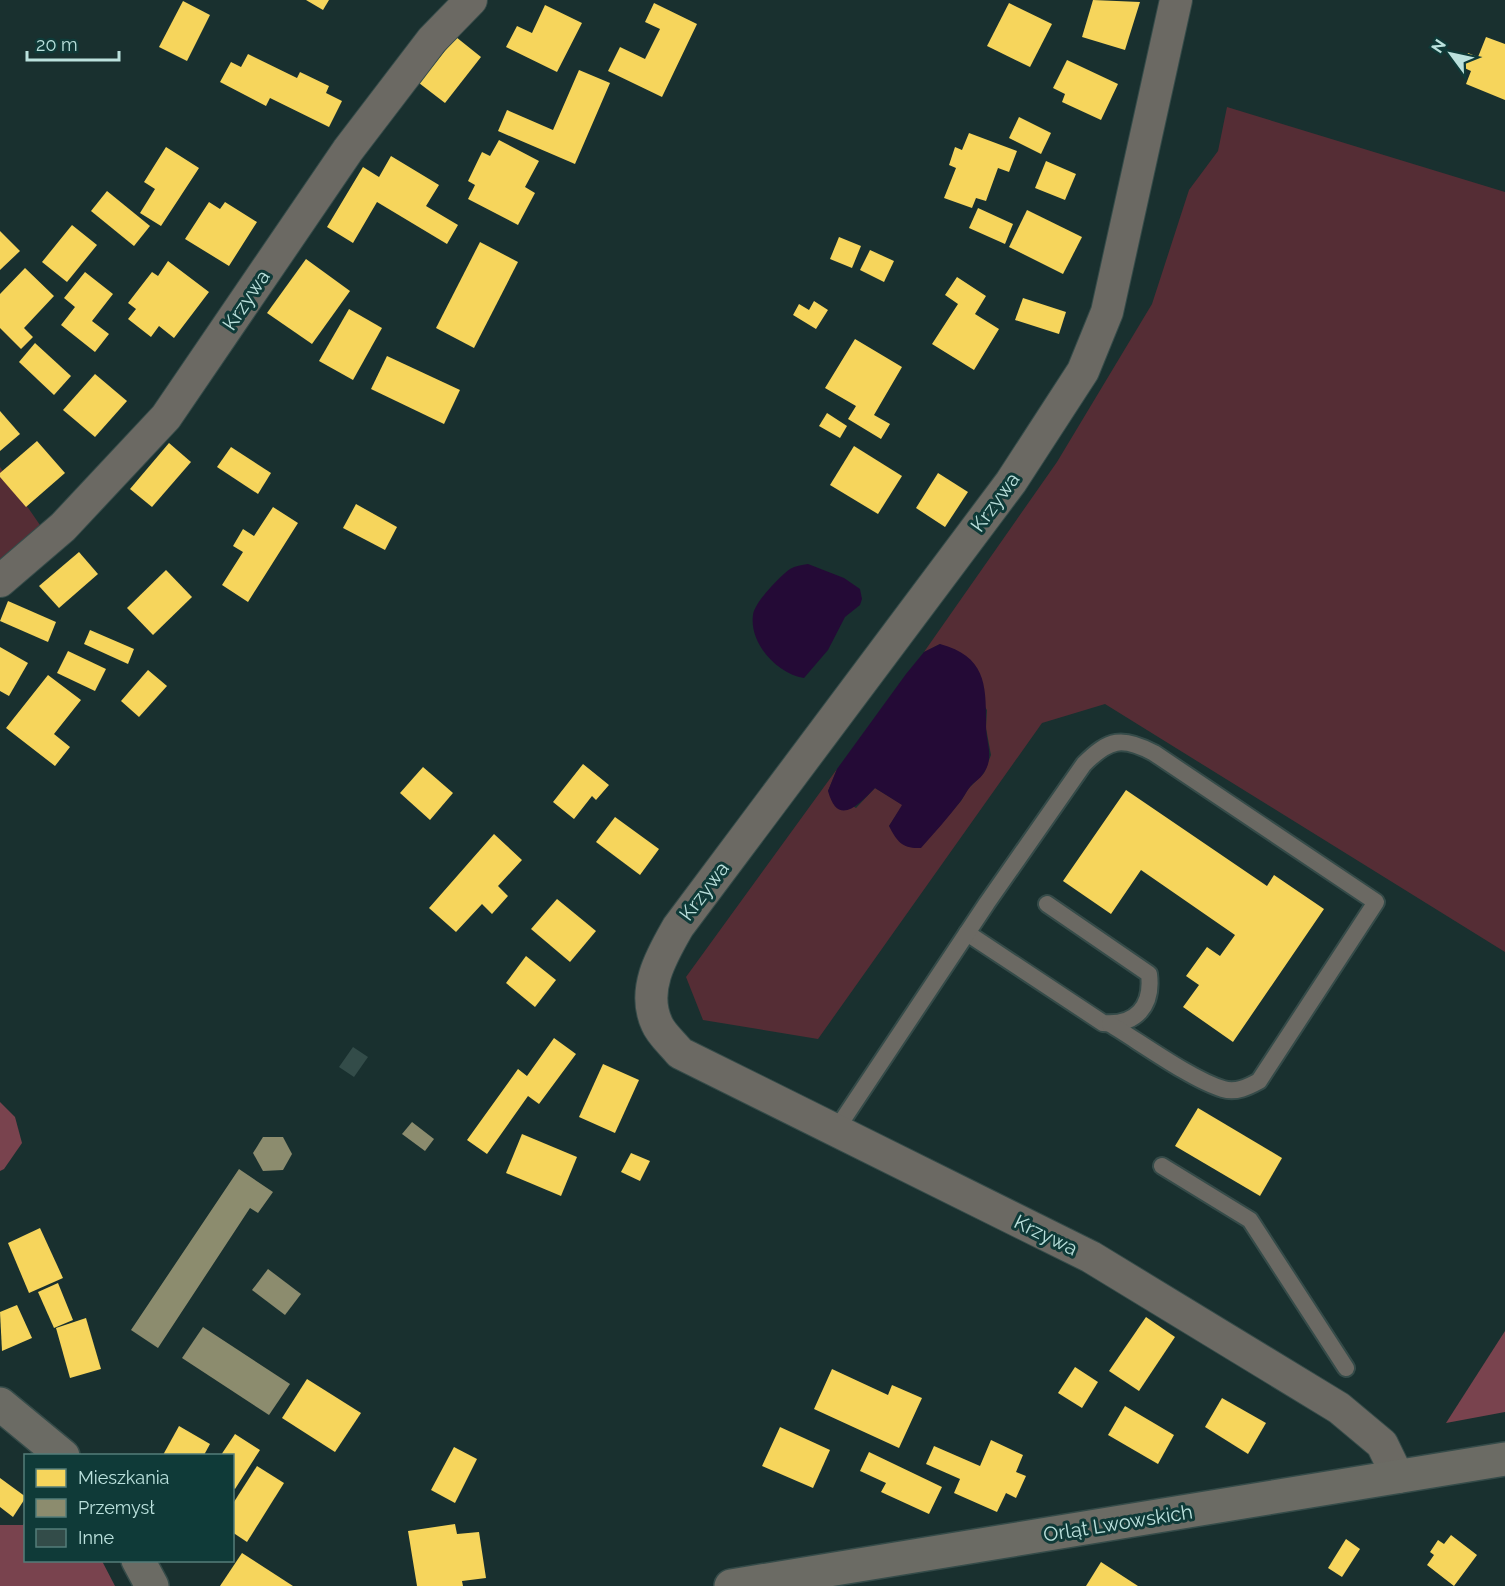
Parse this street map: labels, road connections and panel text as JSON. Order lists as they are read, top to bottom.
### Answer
{
  "streets": {
    "street": ["Krzywa", "Orląt Lwowskich"]
  },
  "crossings": [
    ["Krzywa", "Orląt Lwowskich"]
  ],
  "legend": ["Mieszkania", "Przemysł", "Inne"],
  "scale_bar": "20 m",
  "north": "top left"
}
